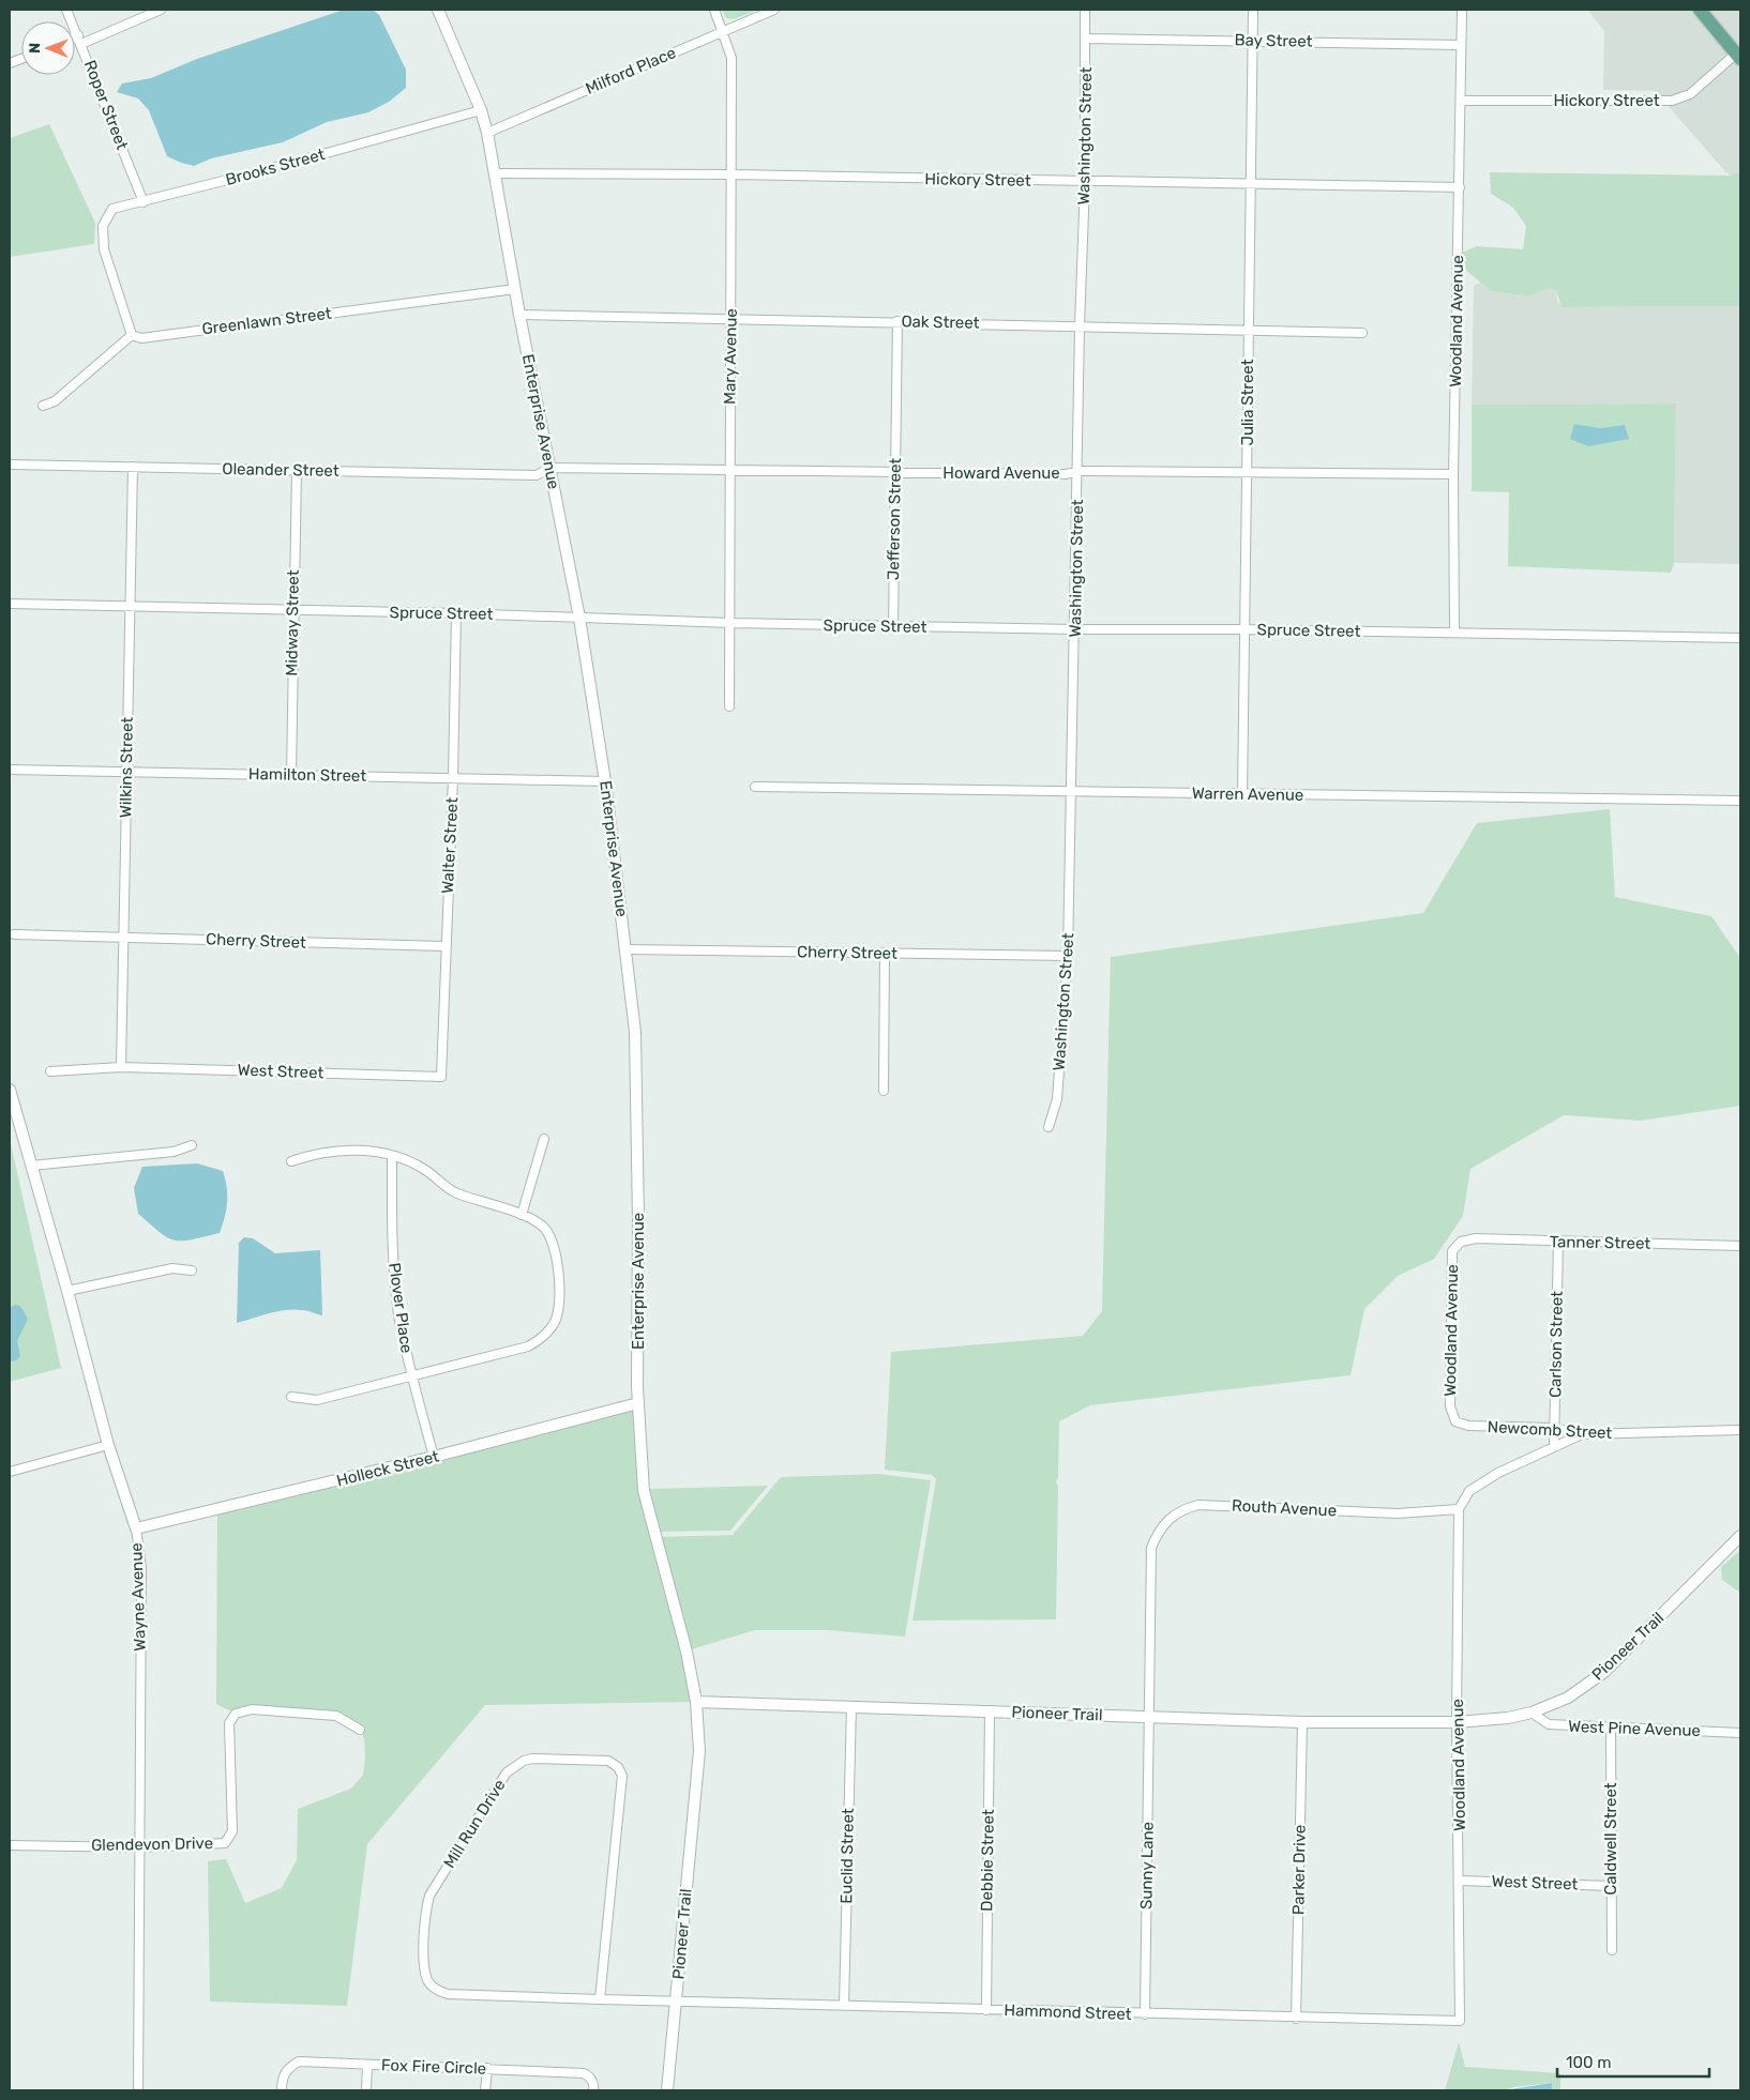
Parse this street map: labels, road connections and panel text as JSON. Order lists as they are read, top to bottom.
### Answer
{
  "streets": {
    "street": [
      "Bay Street",
      "Milford Place",
      "Hickory Street",
      "Roper Street",
      "Washington Street",
      "Brooks Street",
      "Greenlawn Street",
      "Woodland Avenue",
      "Oak Street",
      "Mary Avenue",
      "Julia Street",
      "Enterprise Avenue",
      "Oleander Street",
      "Howard Avenue",
      "Jefferson Street",
      "Spruce Street",
      "Midway Street",
      "Wilkins Street",
      "Hamilton Street",
      "Warren Avenue",
      "Walter Street",
      "Cherry Street",
      "West Street",
      "Tanner Street",
      "Plover Place",
      "Carlson Street",
      "Newcomb Street",
      "Holleck Street",
      "Routh Avenue",
      "Wayne Avenue",
      "Pioneer Trail",
      "West Pine Avenue",
      "Mill Run Drive",
      "Caldwell Street",
      "Glendevon Drive",
      "Euclid Street",
      "Debbie Street",
      "Sunny Lane",
      "Parker Drive",
      "Hammond Street",
      "Fox Fire Circle"
    ]
  },
  "crossings": [
    ["Bay Street", "Washington Street"],
    ["Bay Street", "Woodland Avenue"],
    ["Bay Street", "Julia Street"],
    ["Milford Place", "Mary Avenue"],
    ["Milford Place", "Enterprise Avenue"],
    ["Hickory Street", "Washington Street"],
    ["Hickory Street", "Woodland Avenue"],
    ["Hickory Street", "Mary Avenue"],
    ["Hickory Street", "Julia Street"],
    ["Hickory Street", "Enterprise Avenue"],
    ["Roper Street", "Brooks Street"],
    ["Washington Street", "Oak Street"],
    ["Washington Street", "Howard Avenue"],
    ["Washington Street", "Spruce Street"],
    ["Washington Street", "Warren Avenue"],
    ["Washington Street", "Cherry Street"],
    ["Brooks Street", "Greenlawn Street"],
    ["Brooks Street", "Enterprise Avenue"],
    ["Greenlawn Street", "Enterprise Avenue"],
    ["Woodland Avenue", "Howard Avenue"],
    ["Woodland Avenue", "Spruce Street"],
    ["Woodland Avenue", "West Street"],
    ["Woodland Avenue", "Tanner Street"],
    ["Woodland Avenue", "Newcomb Street"],
    ["Woodland Avenue", "Routh Avenue"],
    ["Woodland Avenue", "Pioneer Trail"],
    ["Woodland Avenue", "Hammond Street"],
    ["Oak Street", "Mary Avenue"],
    ["Oak Street", "Julia Street"],
    ["Oak Street", "Enterprise Avenue"],
    ["Oak Street", "Jefferson Street"],
    ["Mary Avenue", "Howard Avenue"],
    ["Mary Avenue", "Spruce Street"],
    ["Julia Street", "Howard Avenue"],
    ["Julia Street", "Spruce Street"],
    ["Julia Street", "Warren Avenue"],
    ["Enterprise Avenue", "Oleander Street"],
    ["Enterprise Avenue", "Howard Avenue"],
    ["Enterprise Avenue", "Spruce Street"],
    ["Enterprise Avenue", "Hamilton Street"],
    ["Enterprise Avenue", "Cherry Street"],
    ["Enterprise Avenue", "Holleck Street"],
    ["Enterprise Avenue", "Pioneer Trail"],
    ["Oleander Street", "Howard Avenue"],
    ["Oleander Street", "Midway Street"],
    ["Oleander Street", "Wilkins Street"],
    ["Howard Avenue", "Jefferson Street"],
    ["Jefferson Street", "Spruce Street"],
    ["Spruce Street", "Midway Street"],
    ["Spruce Street", "Wilkins Street"],
    ["Spruce Street", "Walter Street"],
    ["Midway Street", "Hamilton Street"],
    ["Wilkins Street", "Hamilton Street"],
    ["Wilkins Street", "Cherry Street"],
    ["Wilkins Street", "West Street"],
    ["Hamilton Street", "Walter Street"],
    ["Walter Street", "Cherry Street"],
    ["Walter Street", "West Street"],
    ["West Street", "Caldwell Street"],
    ["Tanner Street", "Carlson Street"],
    ["Plover Place", "Holleck Street"],
    ["Carlson Street", "Newcomb Street"],
    ["Holleck Street", "Wayne Avenue"],
    ["Routh Avenue", "Pioneer Trail"],
    ["Routh Avenue", "Sunny Lane"],
    ["Wayne Avenue", "Glendevon Drive"],
    ["Pioneer Trail", "West Pine Avenue"],
    ["Pioneer Trail", "Mill Run Drive"],
    ["Pioneer Trail", "Euclid Street"],
    ["Pioneer Trail", "Debbie Street"],
    ["Pioneer Trail", "Sunny Lane"],
    ["Pioneer Trail", "Parker Drive"],
    ["Pioneer Trail", "Hammond Street"],
    ["West Pine Avenue", "Caldwell Street"],
    ["Mill Run Drive", "Hammond Street"],
    ["Euclid Street", "Hammond Street"],
    ["Debbie Street", "Hammond Street"],
    ["Sunny Lane", "Hammond Street"],
    ["Parker Drive", "Hammond Street"]
  ],
  "scale_bar": "100 m",
  "north": "left"
}
